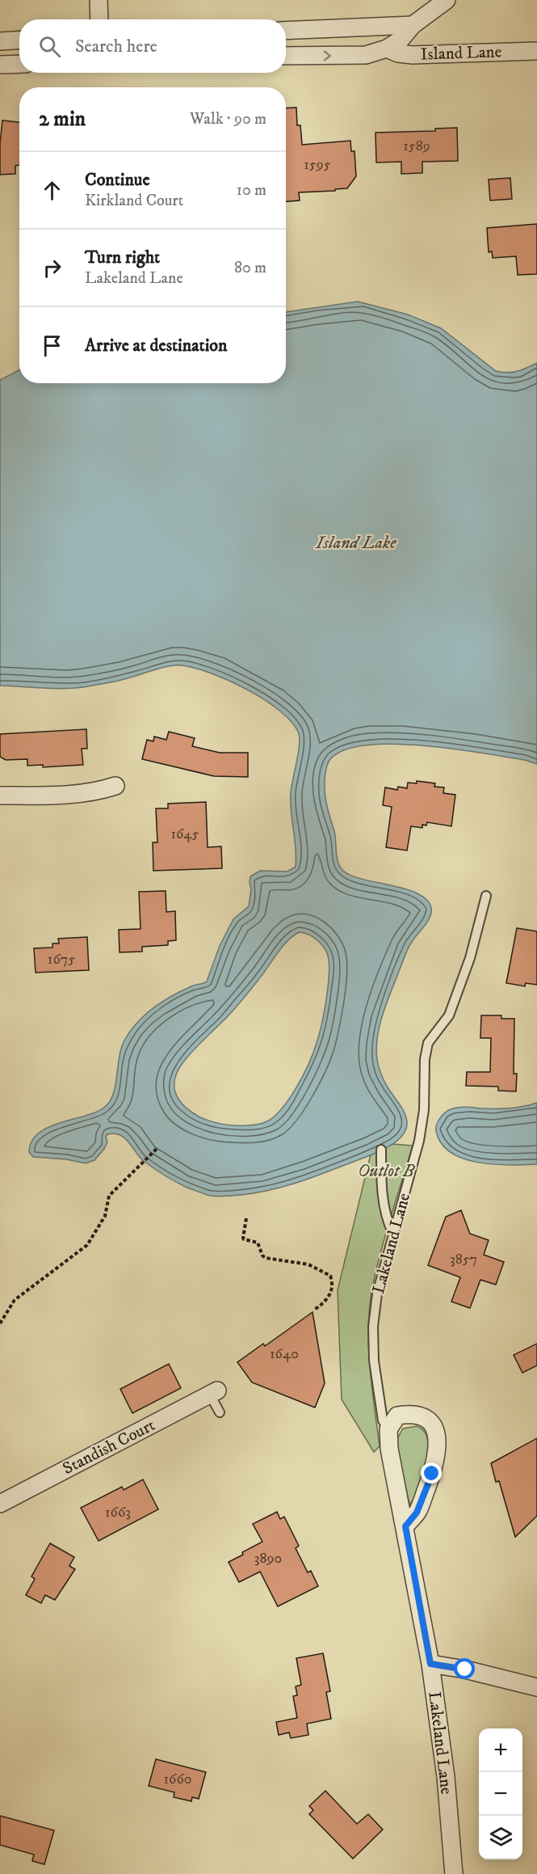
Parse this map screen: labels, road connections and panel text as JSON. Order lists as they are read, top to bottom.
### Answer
{
  "streets": {
    "street": ["Island Lane", "Lakeland Lane", "Standish Court"]
  },
  "water": ["Island Lake"],
  "parks": ["Outlot B"],
  "house_numbers": [
    "1589",
    "1595",
    "1645",
    "1675",
    "3857",
    "1640",
    "1663",
    "3890",
    "1660"
  ],
  "page": {
    "search": "Search here",
    "heading": ["2 min", "Walk · 90 m"],
    "list": [
      ["Continue", "Kirkland Court", "10 m"],
      ["Turn right", "Lakeland Lane", "80 m"],
      "Arrive at destination"
    ],
    "map_buttons": ["+", "−"]
  }
}
